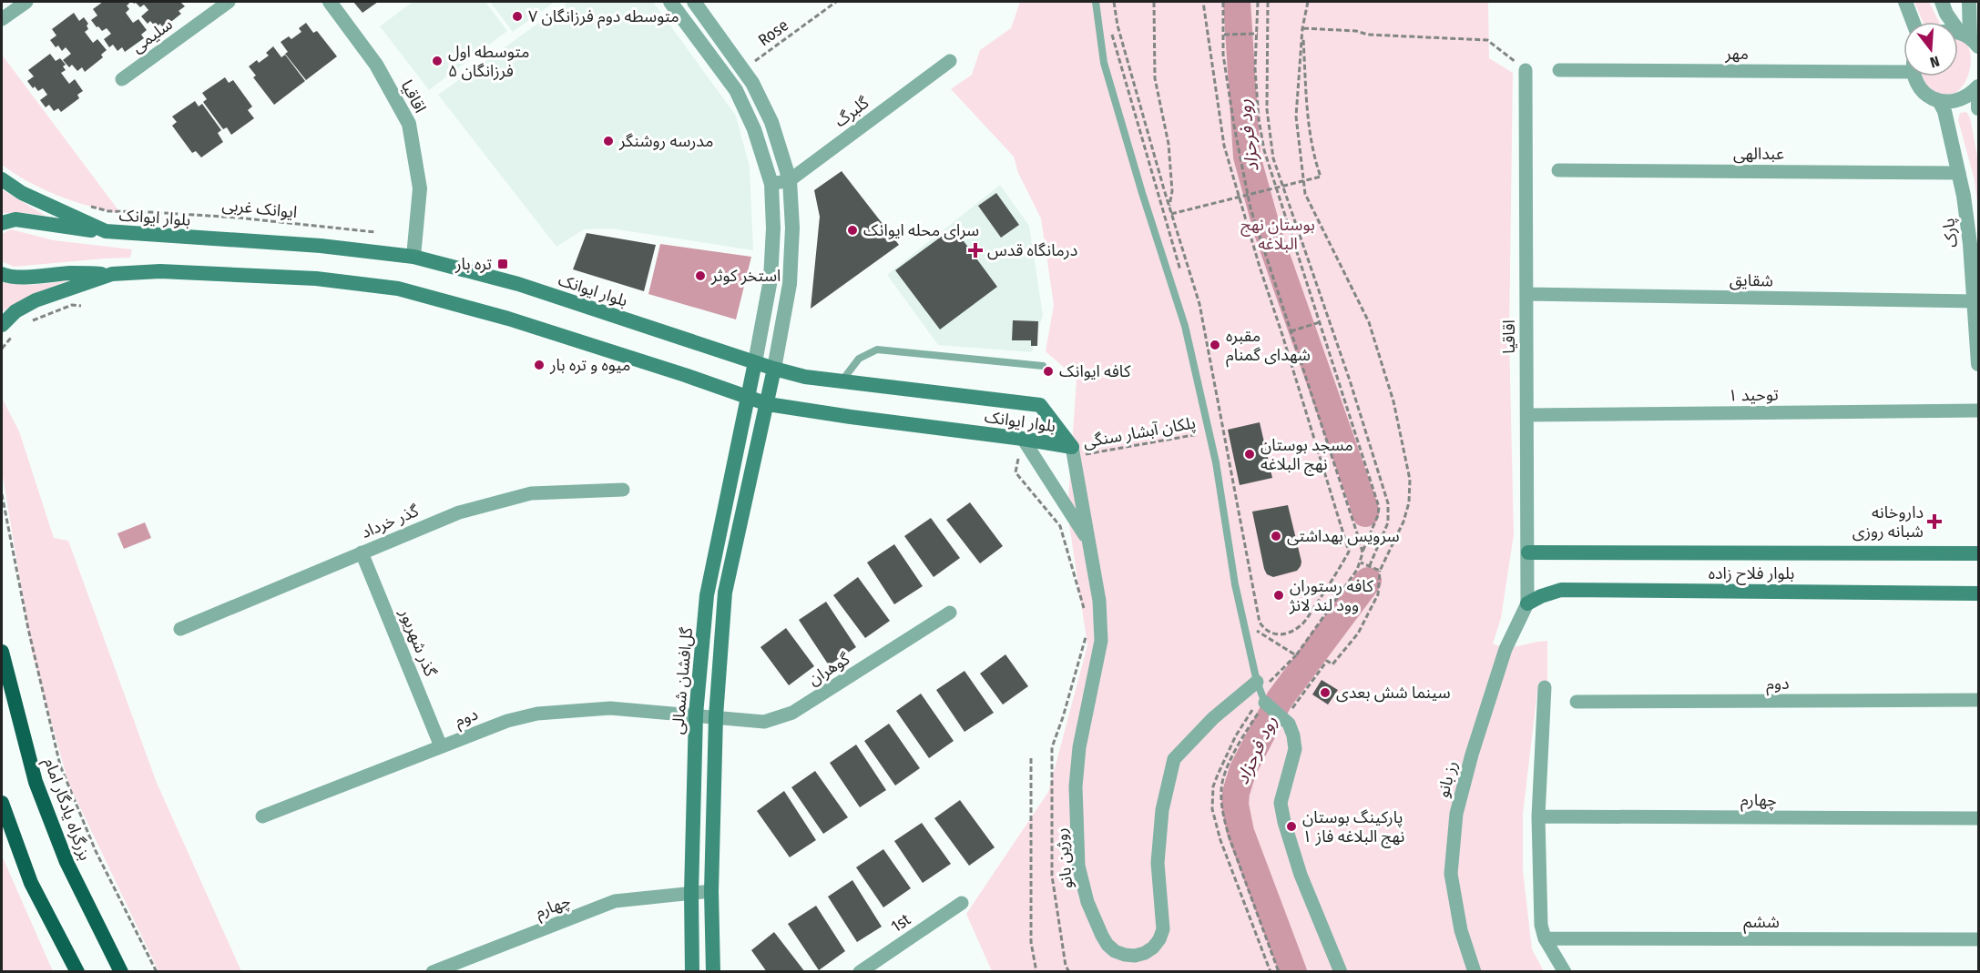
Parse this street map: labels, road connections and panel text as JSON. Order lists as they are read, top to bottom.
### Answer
{
  "streets": {
    "highway": ["بزرگراه یادگار امام"],
    "main road": ["بلوار ایوانک", "بلوار فلاح زاده", "گل‌افشان شمالی"],
    "street": [
      "سلیمی",
      "مهر",
      "اقاقیا",
      "گلبرگ",
      "عبدالهی",
      "پارک",
      "شقایق",
      "توحید ۱",
      "گذر خرداد",
      "گذر شهریور",
      "گوهران",
      "دوم",
      "رز بانو",
      "چهارم",
      "روژین بانو",
      "ششم",
      "1st"
    ],
    "path": ["Rose", "ایوانک غربی", "پلکان آبشار سنگی"]
  },
  "crossings": [
    ["اقاقیا", "بلوار ایوانک"],
    ["اقاقیا", "شقایق"],
    ["اقاقیا", "توحید ۱"],
    ["اقاقیا", "بلوار فلاح زاده"],
    ["اقاقیا", "رز بانو"],
    ["عبدالهی", "پارک"],
    ["بلوار ایوانک", "پلکان آبشار سنگی"],
    ["بلوار ایوانک", "گل‌افشان شمالی"],
    ["پارک", "شقایق"],
    ["گذر خرداد", "گذر شهریور"],
    ["بلوار فلاح زاده", "رز بانو"],
    ["گذر شهریور", "دوم"],
    ["گوهران", "گل‌افشان شمالی"],
    ["گوهران", "دوم"],
    ["گل‌افشان شمالی", "دوم"],
    ["گل‌افشان شمالی", "چهارم"]
  ],
  "water": ["رود فرحزاد"],
  "parks": ["بوستان نهج البلاغه"],
  "places": {
    "other": [
      "متوسطه دوم فرزانگان ۷",
      "متوسطه اول فرزانگان ۵",
      "مدرسه روشنگر",
      "سرای محله ایوانک",
      "استخر کوثر",
      "مقبره شهدای گمنام",
      "میوه و تره بار",
      "کافه ایوانک",
      "مسجد بوستان نهج البلاغه",
      "سرویس بهداشتی",
      "کافه رستوران وود لند لانژ",
      "سینما شش بعدی",
      "پارکینگ بوستان نهج البلاغه فاز ۱"
    ],
    "health": ["درمانگاه قدس", "داروخانه شبانه روزی"],
    "transit": ["تره بار"]
  },
  "north": "bottom"
}
